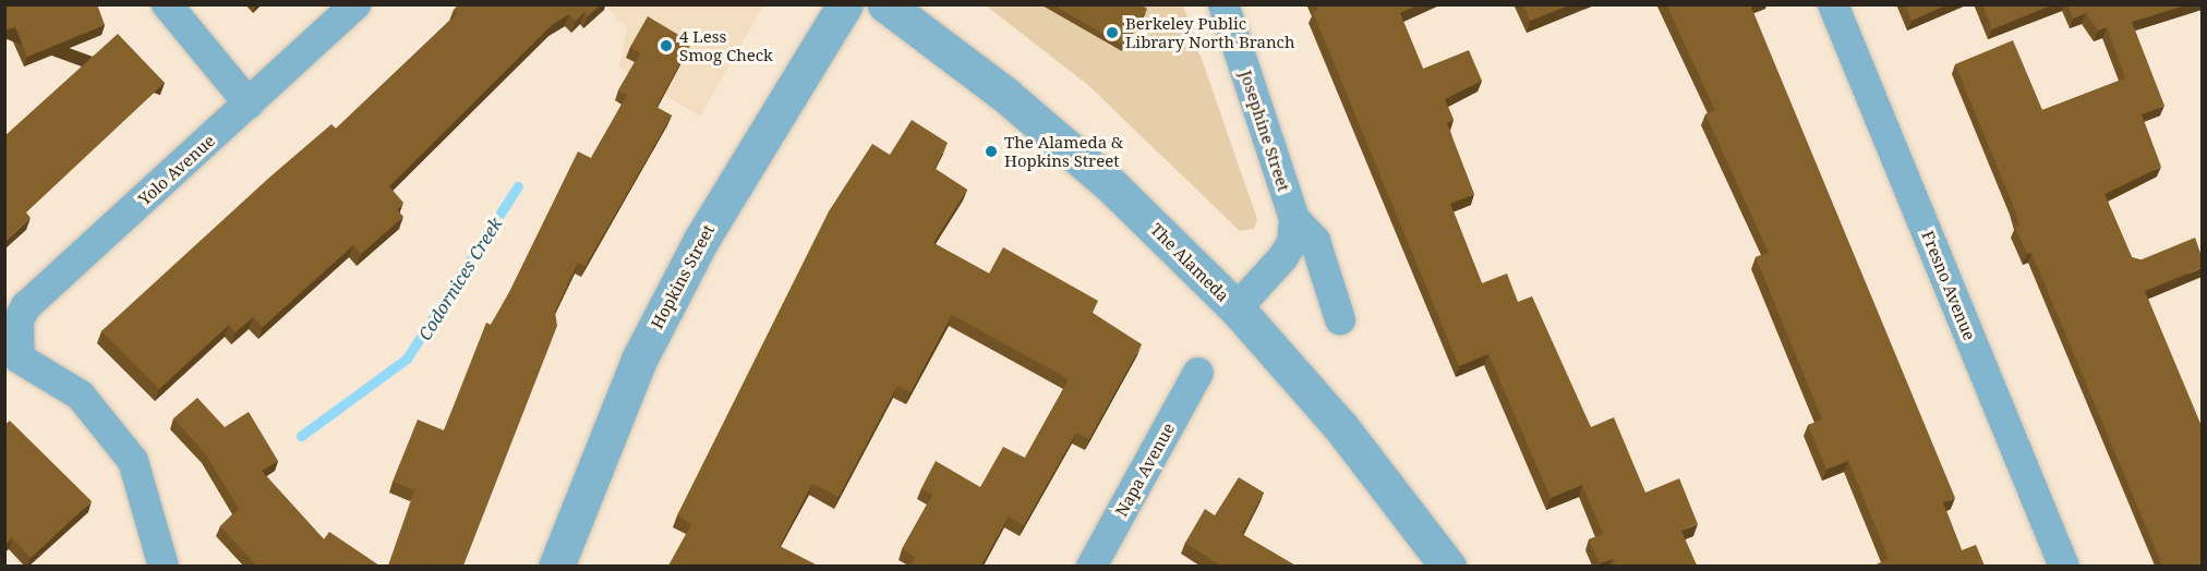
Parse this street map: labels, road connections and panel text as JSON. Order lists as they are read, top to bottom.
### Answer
{
  "streets": {
    "street": [
      "Josephine Street",
      "Yolo Avenue",
      "The Alameda",
      "Hopkins Street",
      "Fresno Avenue",
      "Napa Avenue"
    ]
  },
  "water": ["Codornices Creek"],
  "places": ["Berkeley Public Library North Branch", "4 Less Smog Check", "The Alameda & Hopkins Street"]
}
